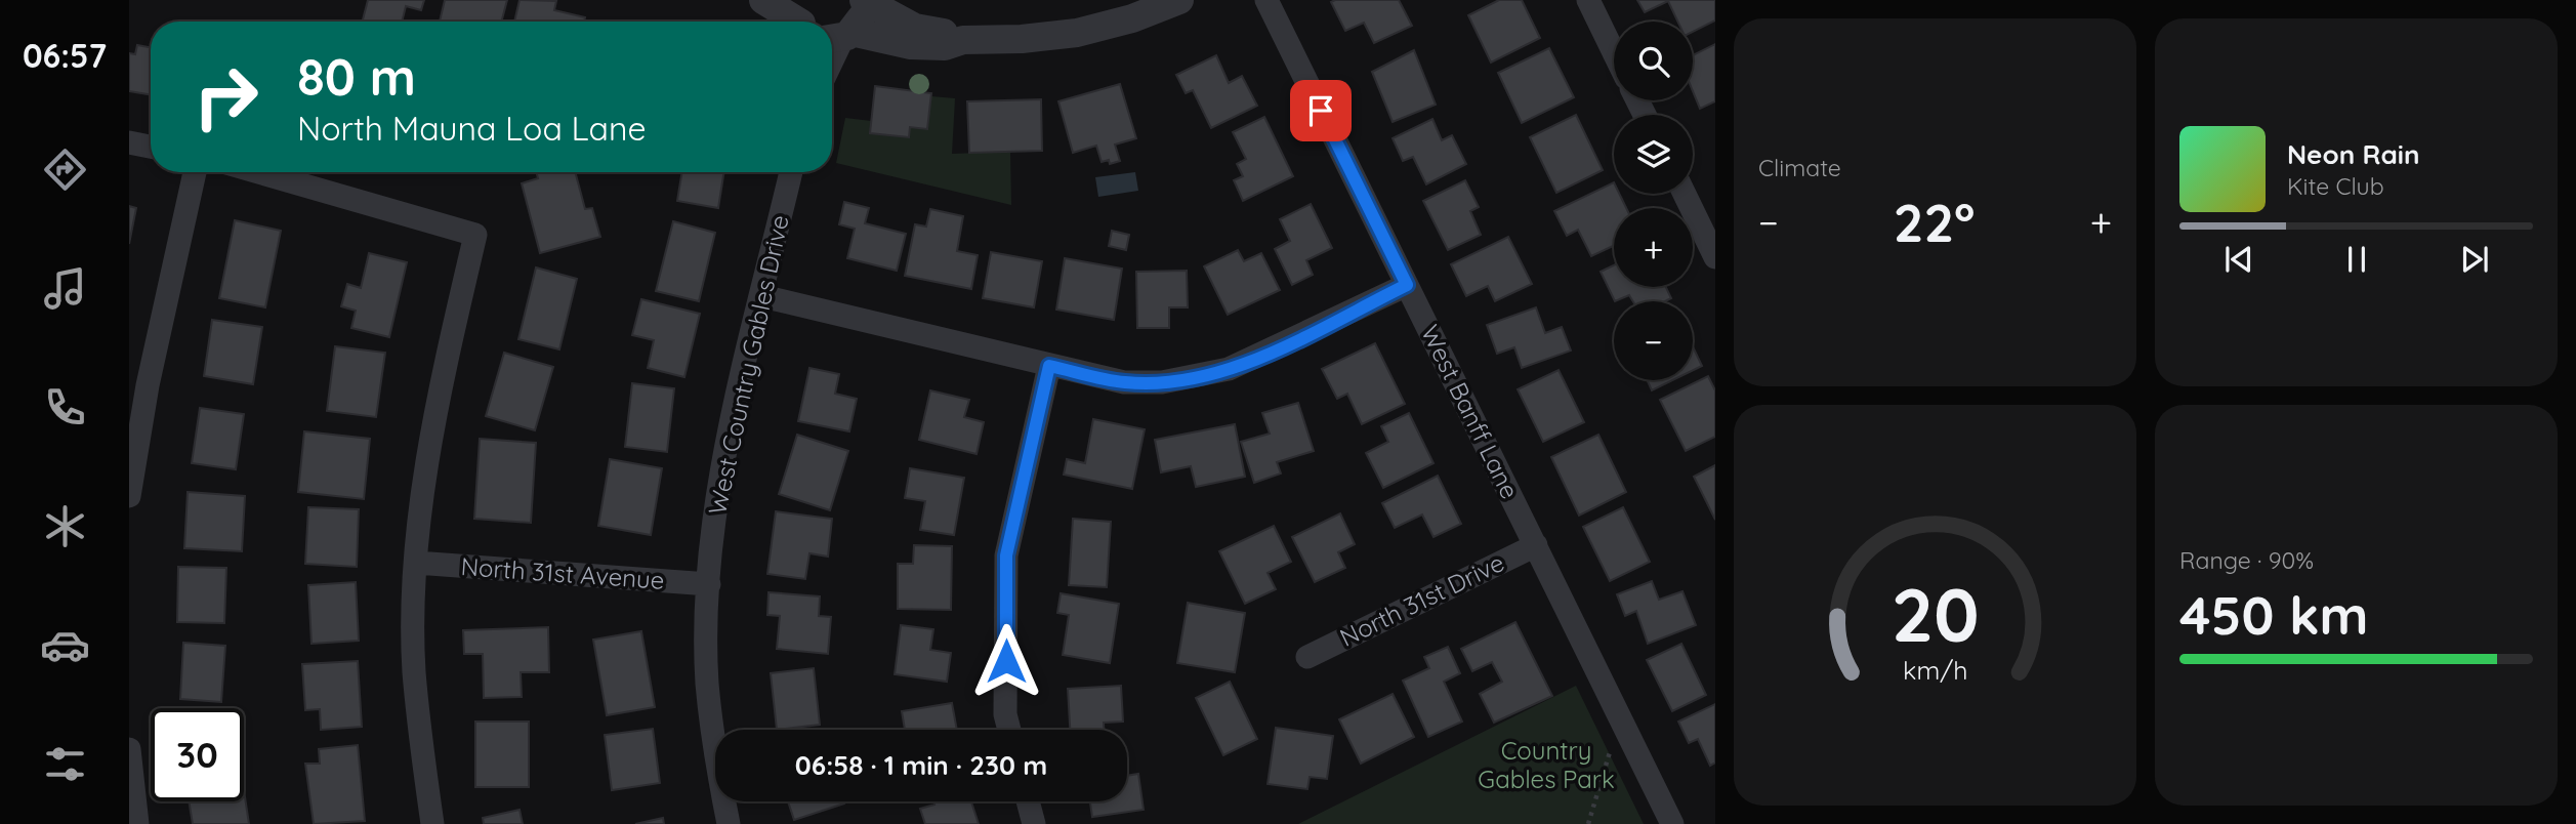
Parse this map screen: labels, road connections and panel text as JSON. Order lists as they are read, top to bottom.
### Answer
{
  "streets": {
    "street": [
      "West Country Gables Drive",
      "West Banff Lane",
      "North 31st Avenue",
      "North 31st Drive"
    ]
  },
  "crossings": [
    ["West Country Gables Drive", "North 31st Avenue"],
    ["West Banff Lane", "North 31st Drive"]
  ],
  "parks": ["Country Gables Park"],
  "page": {
    "tabs": "06:57",
    "tile": [
      "Climate",
      ["Range · 90%", "450 km"]
    ],
    "map_buttons": ["+", "−"],
    "turn": ["80 m", "North Mauna Loa Lane"],
    "song": ["Neon Rain", "Kite Club"],
    "heat": ["−", "22°", "+"],
    "limit": "30",
    "trip": "06:58 · 1 min · 230 m",
    "gauge": ["20", "km/h"]
  }
}
